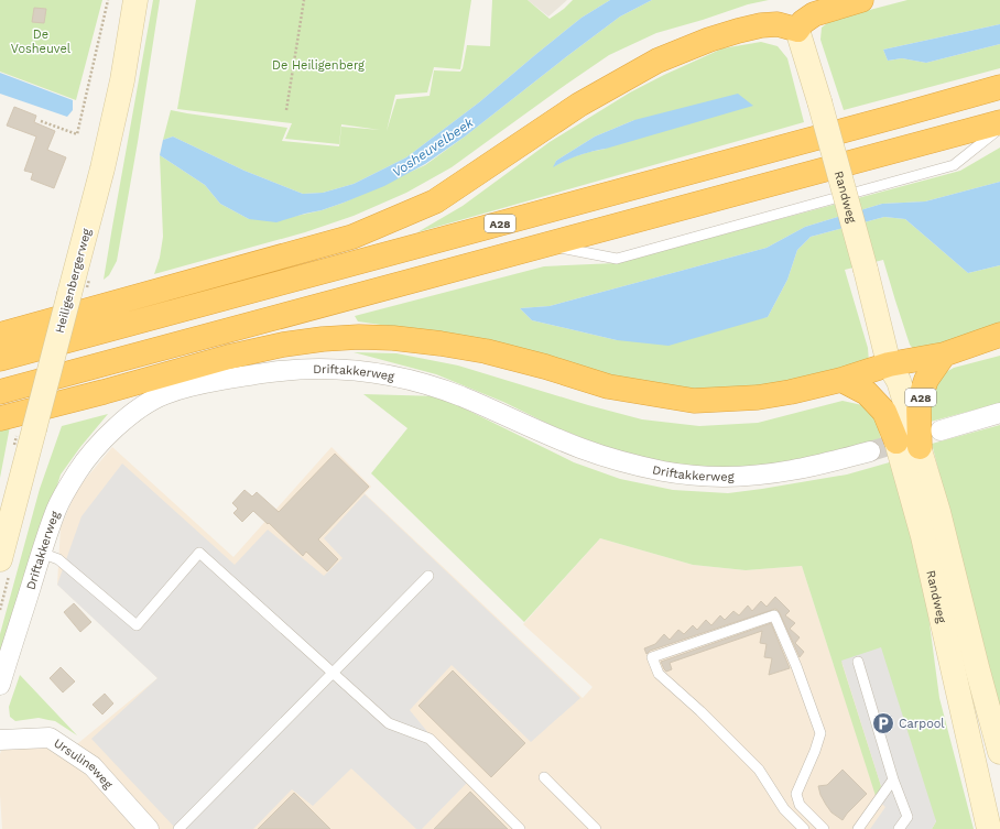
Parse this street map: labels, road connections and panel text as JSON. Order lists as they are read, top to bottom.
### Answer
{
  "streets": {
    "highway": ["A28"],
    "main road": ["Randweg", "Heiligenbergerweg"],
    "street": ["Driftakkerweg", "Ursulineweg"]
  },
  "crossings": [
    ["Randweg", "A28"]
  ],
  "water": ["Vosheuvelbeek"],
  "parks": ["De Vosheuvel", "De Heiligenberg"],
  "places": {
    "parking": ["Carpool"]
  }
}
